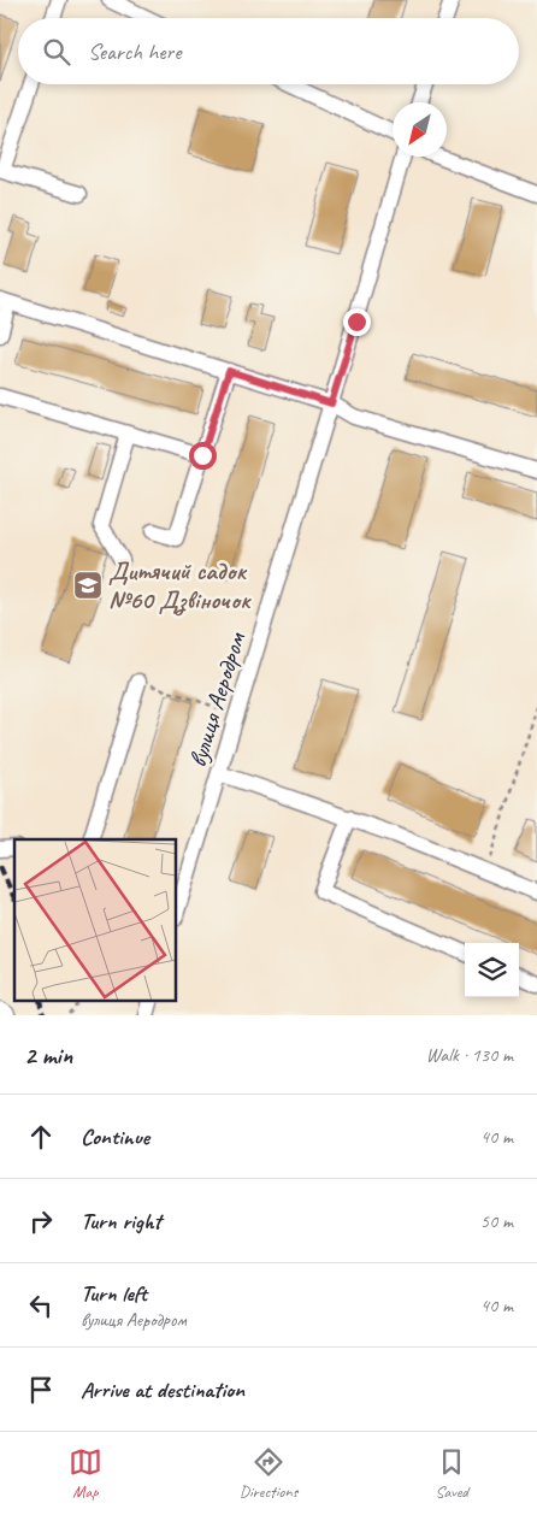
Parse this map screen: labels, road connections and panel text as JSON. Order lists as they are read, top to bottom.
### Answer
{
  "streets": {
    "street": ["вулиця Аеродром"]
  },
  "places": {
    "school or university": ["Дитячий садок №60 Дзвіночок"]
  },
  "north": "bottom left",
  "page": {
    "search": "Search here",
    "heading": ["2 min", "Walk · 130 m"],
    "list": [
      ["Continue", "40 m"],
      ["Turn right", "50 m"],
      ["Turn left", "вулиця Аеродром", "40 m"],
      "Arrive at destination"
    ],
    "nav": ["Map", "Directions", "Saved"]
  }
}
